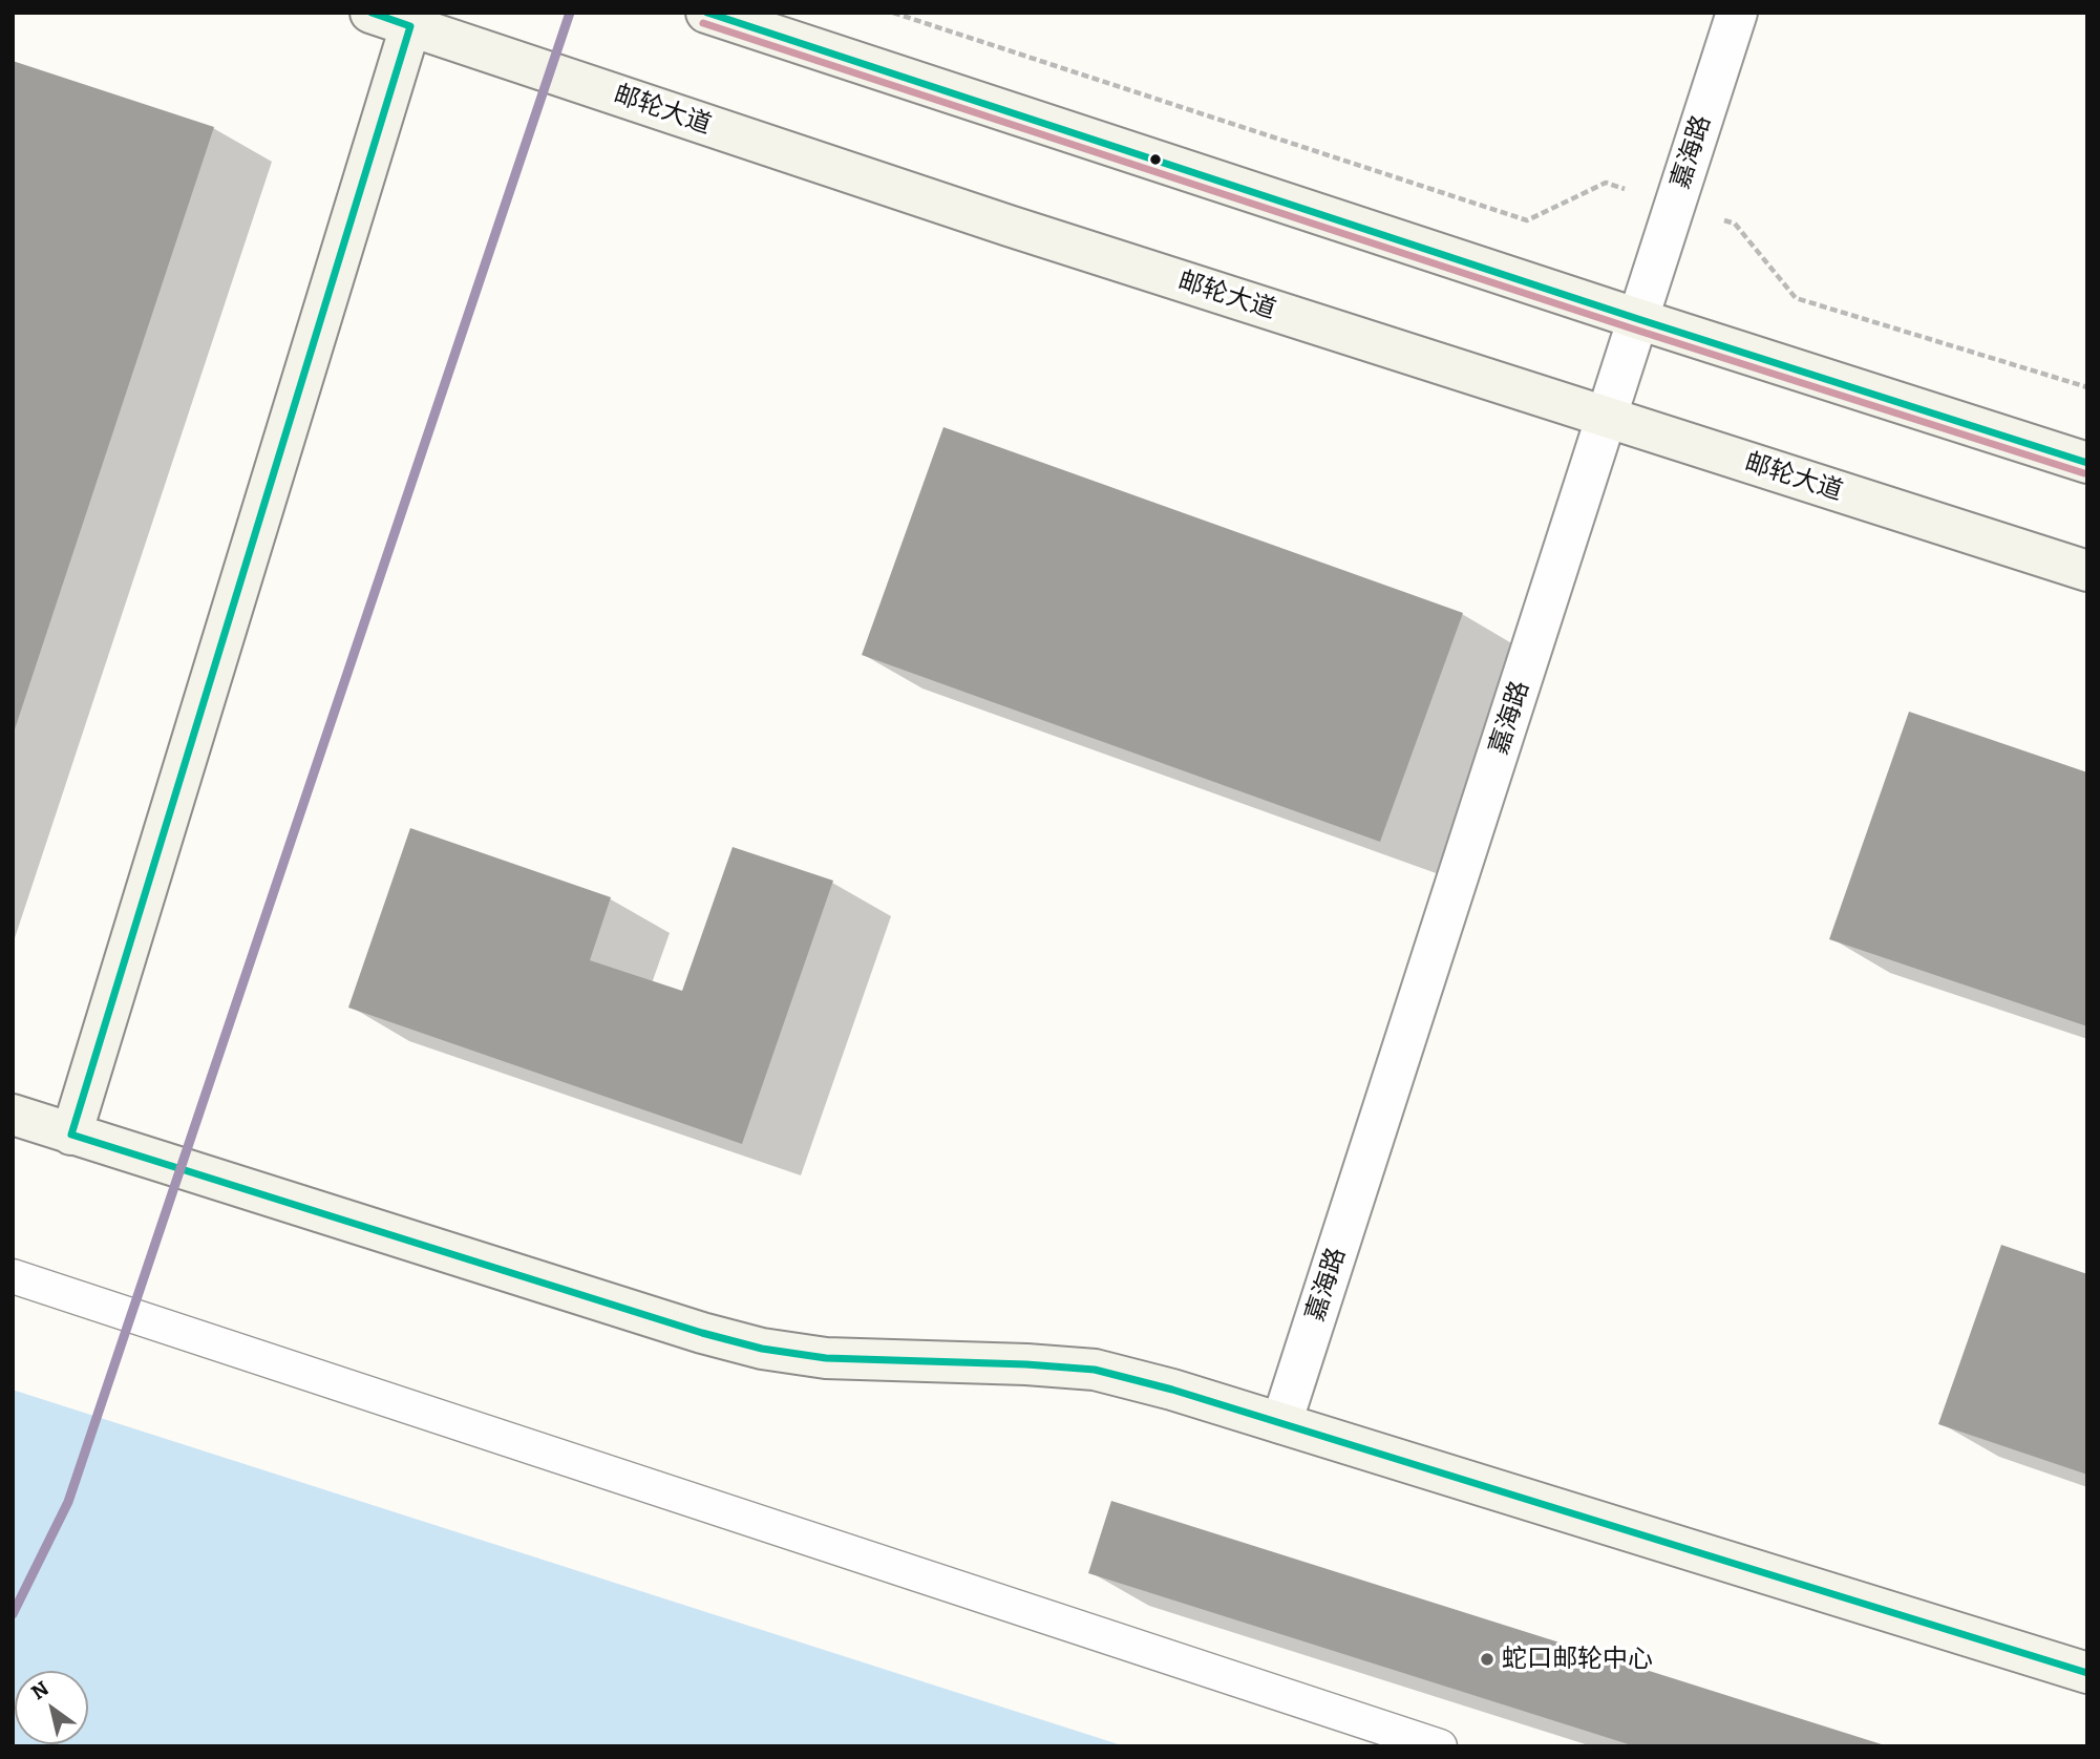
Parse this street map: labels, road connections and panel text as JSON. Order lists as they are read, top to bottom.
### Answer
{
  "streets": {
    "street": ["邮轮大道", "嘉海路"]
  },
  "crossings": [
    ["邮轮大道", "嘉海路"]
  ],
  "places": ["蛇口邮轮中心"],
  "north": "top left"
}
